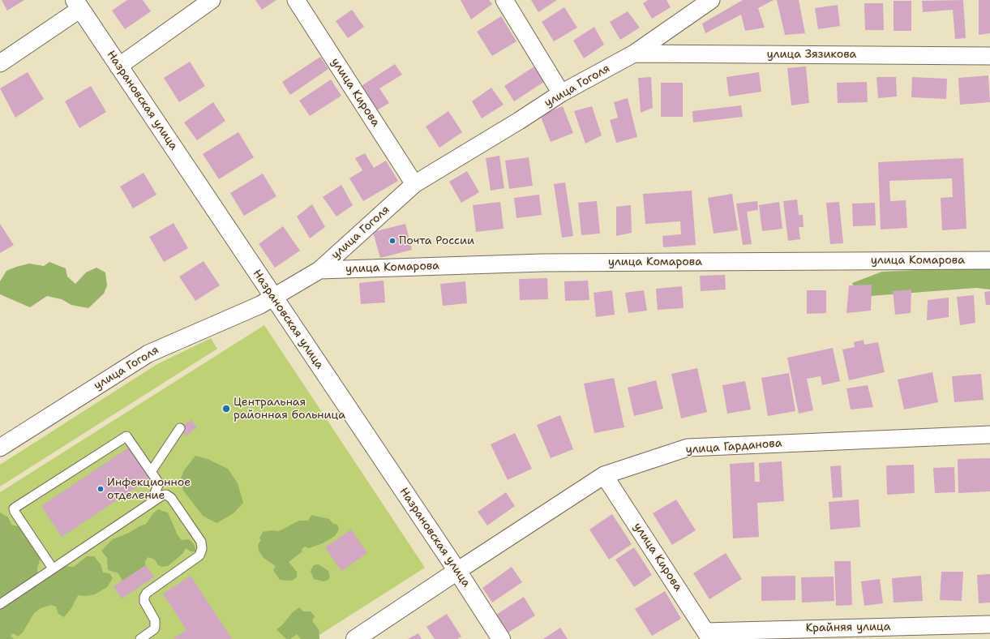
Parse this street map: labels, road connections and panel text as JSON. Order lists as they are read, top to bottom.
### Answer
{
  "streets": {
    "street": [
      "улица Зязикова",
      "улица Гоголя",
      "улица Кирова",
      "Назрановская улица",
      "улица Комарова",
      "улица Гарданова",
      "Крайняя улица"
    ]
  },
  "crossings": [
    ["улица Зязикова", "улица Гоголя"],
    ["улица Гоголя", "улица Кирова"],
    ["улица Гоголя", "Назрановская улица"],
    ["улица Гоголя", "улица Комарова"],
    ["улица Кирова", "улица Гарданова"],
    ["улица Кирова", "Крайняя улица"],
    ["Назрановская улица", "улица Гарданова"]
  ],
  "places": ["Почта России", "Центральная районная больница", "Инфекционное отделение"]
}
